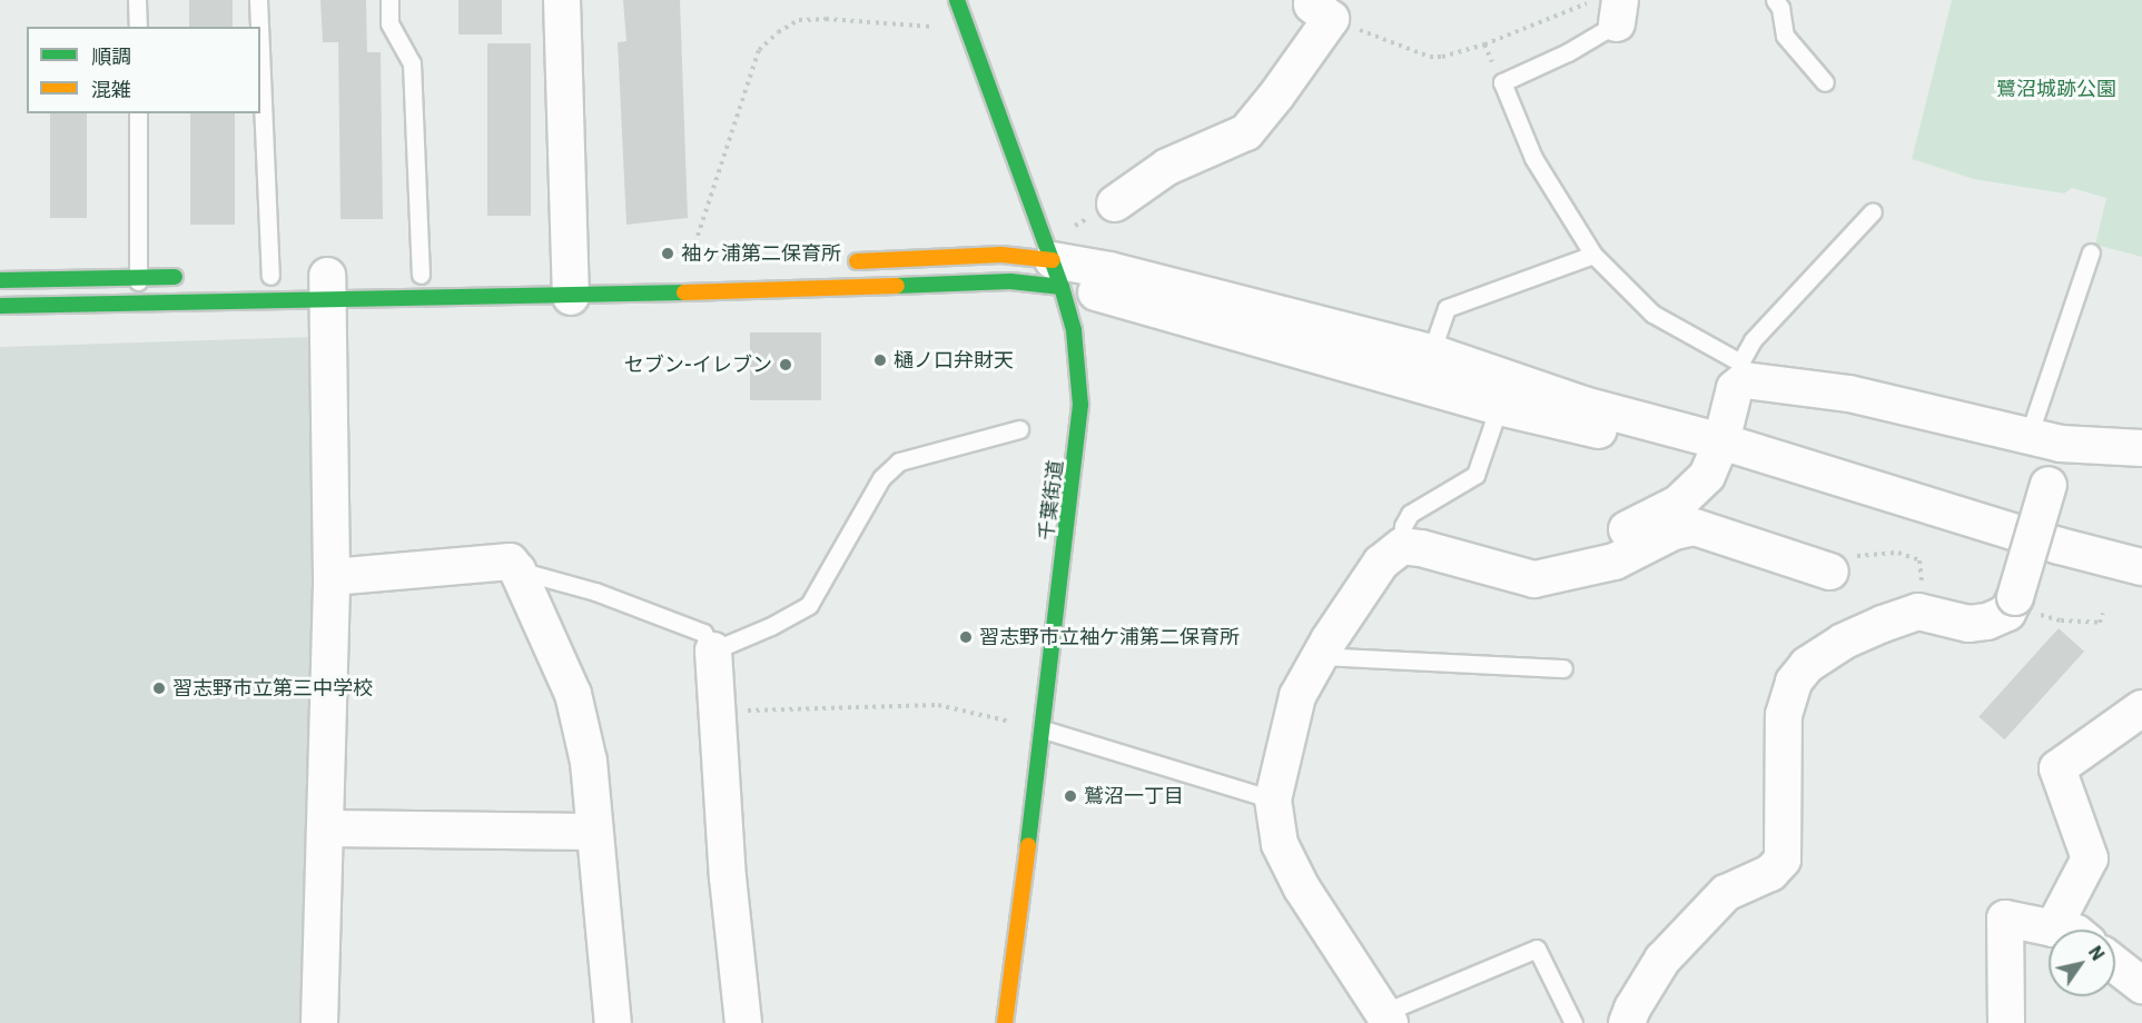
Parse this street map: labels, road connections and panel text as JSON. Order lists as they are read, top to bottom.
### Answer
{
  "streets": {
    "main road": ["千葉街道"]
  },
  "parks": ["鷺沼城跡公園"],
  "places": [
    "袖ヶ浦第二保育所",
    "樋ノ口弁財天",
    "セブン-イレブン",
    "習志野市立袖ケ浦第二保育所",
    "習志野市立第三中学校",
    "鷲沼一丁目"
  ],
  "legend": ["順調", "混雑"],
  "north": "top right"
}
